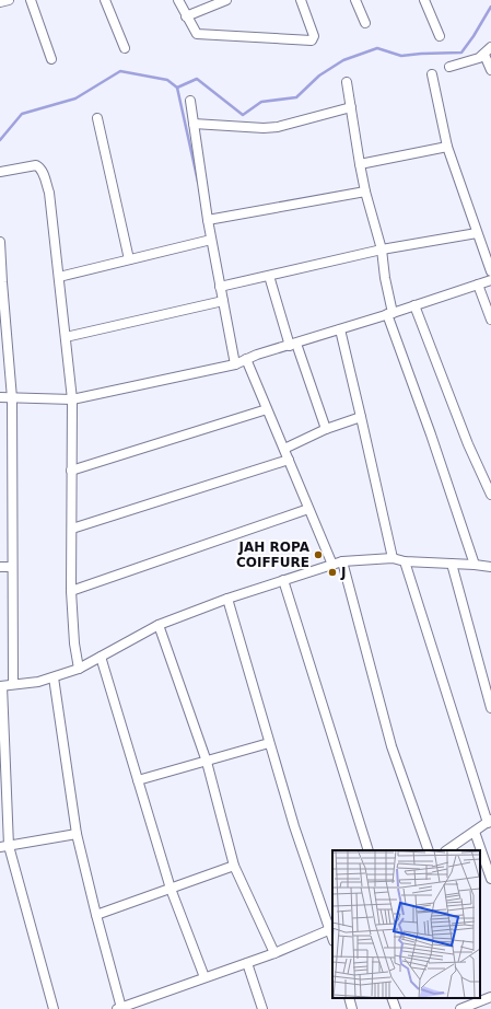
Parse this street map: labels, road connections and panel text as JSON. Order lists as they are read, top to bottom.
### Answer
{
  "places": ["JAH ROPA COIFFURE", "J"]
}
